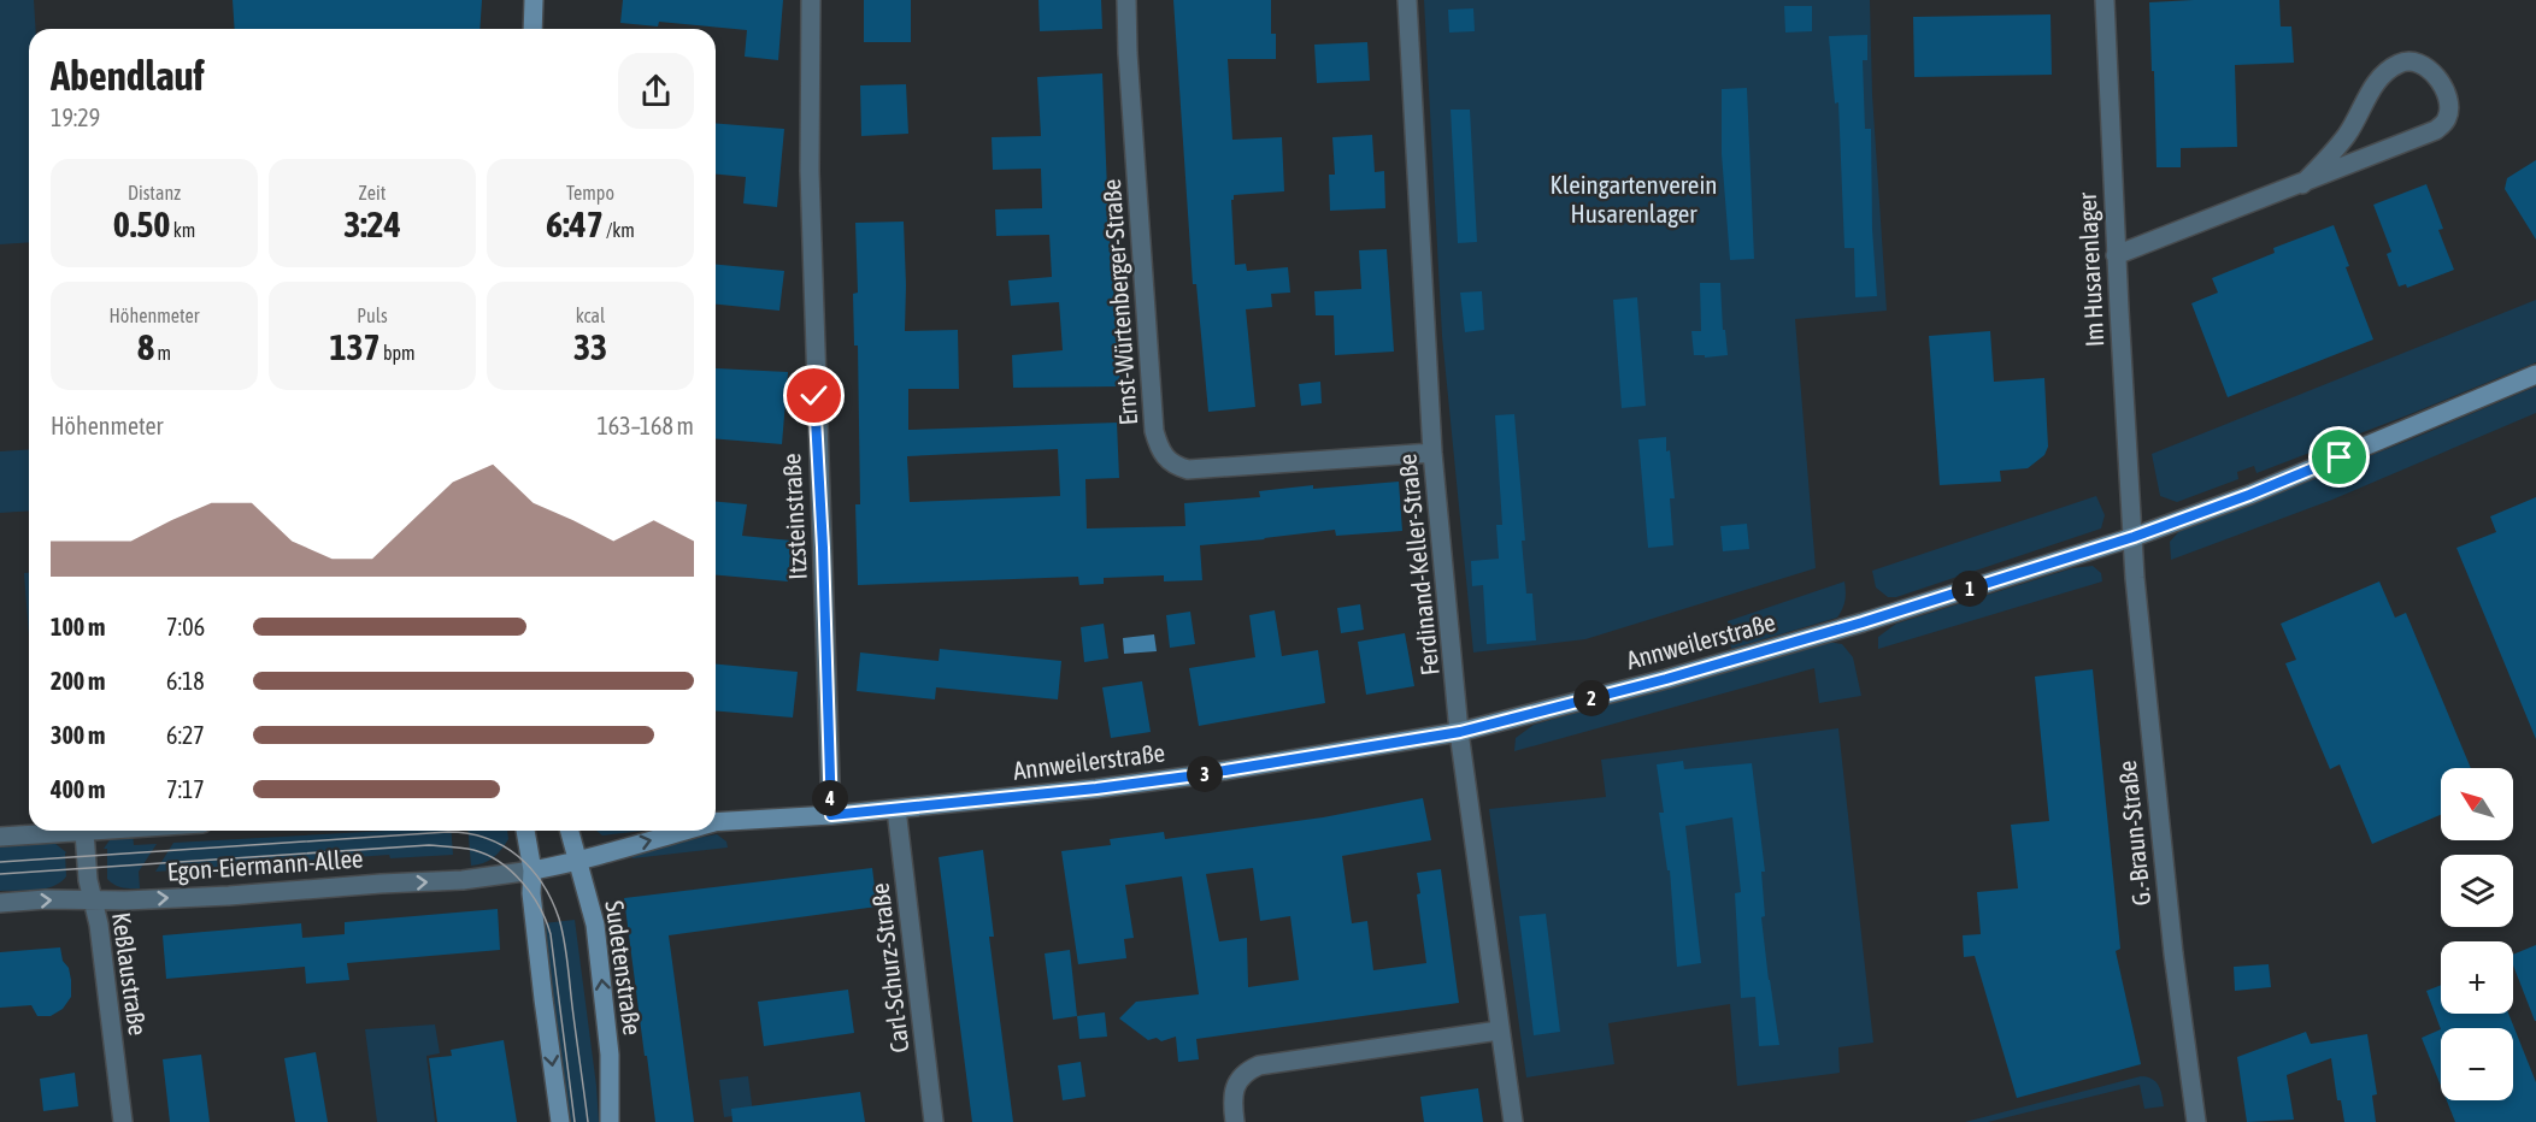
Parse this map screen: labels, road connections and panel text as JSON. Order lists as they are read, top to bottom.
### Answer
{
  "streets": {
    "street": [
      "Im Husarenlager",
      "Ernst-Würtenberger-Straße",
      "Itzsteinstraße",
      "Ferdinand-Keller-Straße",
      "Annweilerstraße",
      "G.-Braun-Straße",
      "Egon-Eiermann-Allee",
      "Sudetenstraße",
      "Carl-Schurz-Straße",
      "Keßlaustraße"
    ]
  },
  "crossings": [
    ["Im Husarenlager", "Annweilerstraße"],
    ["Im Husarenlager", "G.-Braun-Straße"],
    ["Ernst-Würtenberger-Straße", "Ferdinand-Keller-Straße"],
    ["Itzsteinstraße", "Annweilerstraße"],
    ["Ferdinand-Keller-Straße", "Annweilerstraße"],
    ["Annweilerstraße", "G.-Braun-Straße"],
    ["Annweilerstraße", "Egon-Eiermann-Allee"],
    ["Annweilerstraße", "Sudetenstraße"],
    ["Annweilerstraße", "Carl-Schurz-Straße"],
    ["Egon-Eiermann-Allee", "Keßlaustraße"]
  ],
  "one_way": ["Egon-Eiermann-Allee"],
  "parks": ["Kleingartenverein Husarenlager"],
  "north": "top left",
  "page": {
    "heading": ["Abendlauf", "19:29"],
    "stats": [
      ["Distanz", "0.50 km"],
      ["Zeit", "3:24"],
      ["Tempo", "6:47 /km"],
      ["Höhenmeter", "8 m"],
      ["Puls", "137 bpm"],
      ["kcal", "33"]
    ],
    "chart": ["Höhenmeter", "163–168 m"],
    "pins": [
      "1",
      "2",
      "3",
      "4"
    ],
    "list": [
      {
        "name": "100 m",
        "note": "7:06"
      },
      {
        "name": "200 m",
        "note": "6:18"
      },
      {
        "name": "300 m",
        "note": "6:27"
      },
      {
        "name": "400 m",
        "note": "7:17"
      }
    ],
    "map_buttons": ["+", "−"]
  }
}
